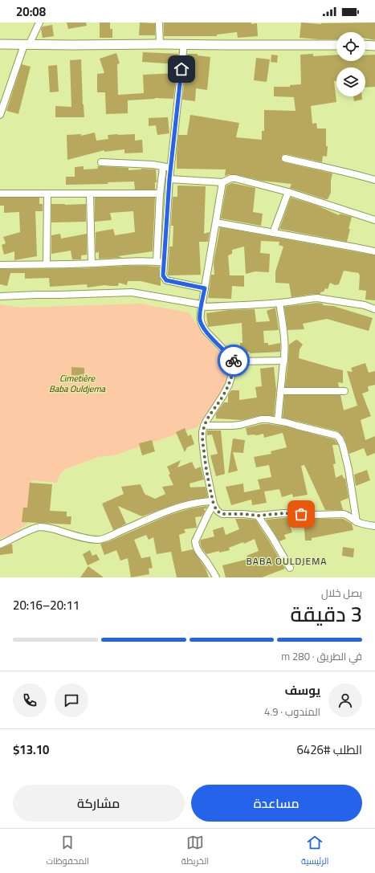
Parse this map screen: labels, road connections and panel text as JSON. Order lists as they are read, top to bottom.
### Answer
{
  "districts": ["BABA OULDJEMA"],
  "parks": ["Cimetière Baba Ouldjema"],
  "page": {
    "status": "20:08",
    "heading": ["3 دقيقة", "يصل خلال", "20:11–20:16"],
    "panel": [
      "يوسف",
      "المندوب · 4.9",
      "الطلب #6426",
      "$13.10"
    ],
    "bar": "في الطريق · 280 m",
    "buttons": ["مساعدة", "مشاركة"],
    "tabs": ["الرئيسية", "الخريطة", "المحفوظات"]
  }
}
